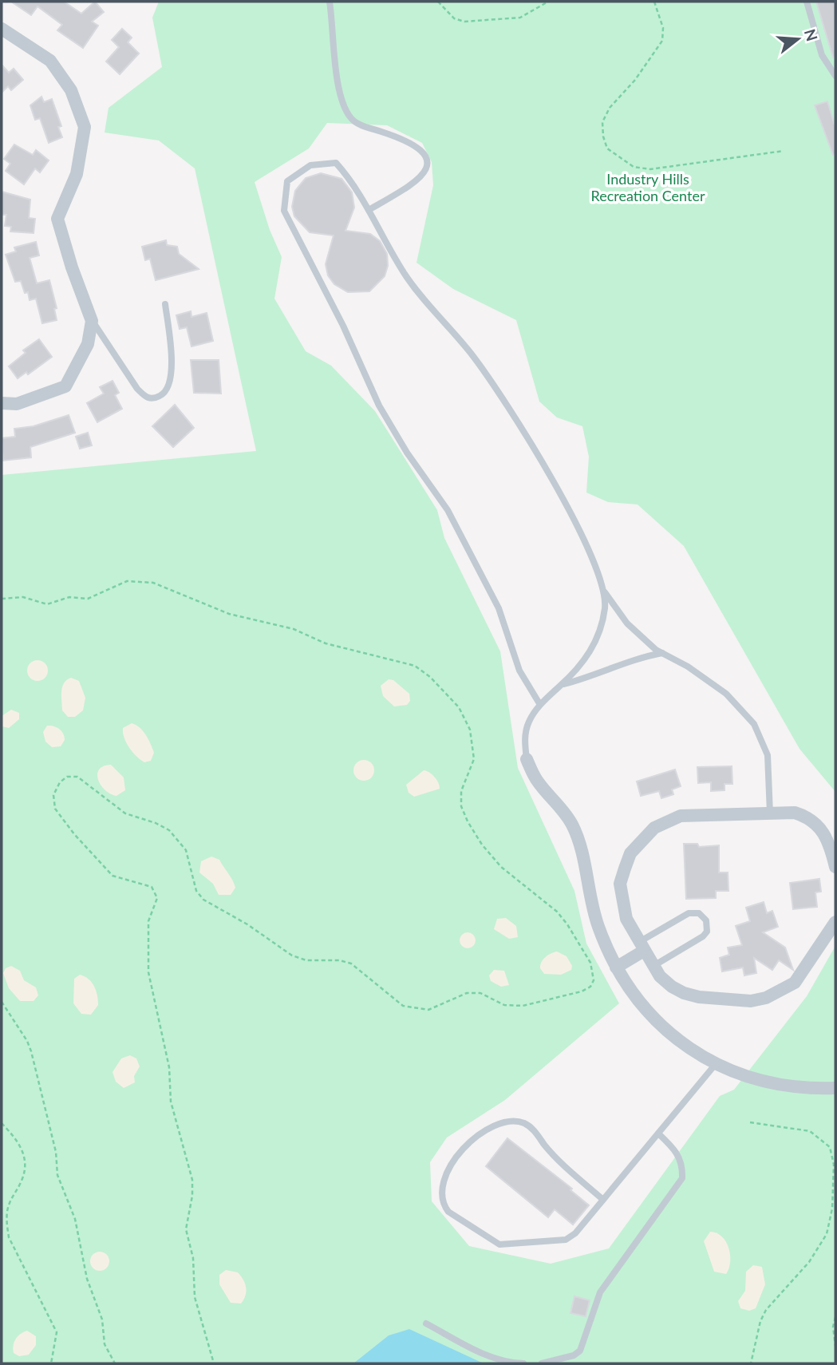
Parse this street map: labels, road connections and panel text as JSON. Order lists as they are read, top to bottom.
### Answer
{
  "parks": ["Industry Hills Recreation Center"],
  "north": "right"
}
